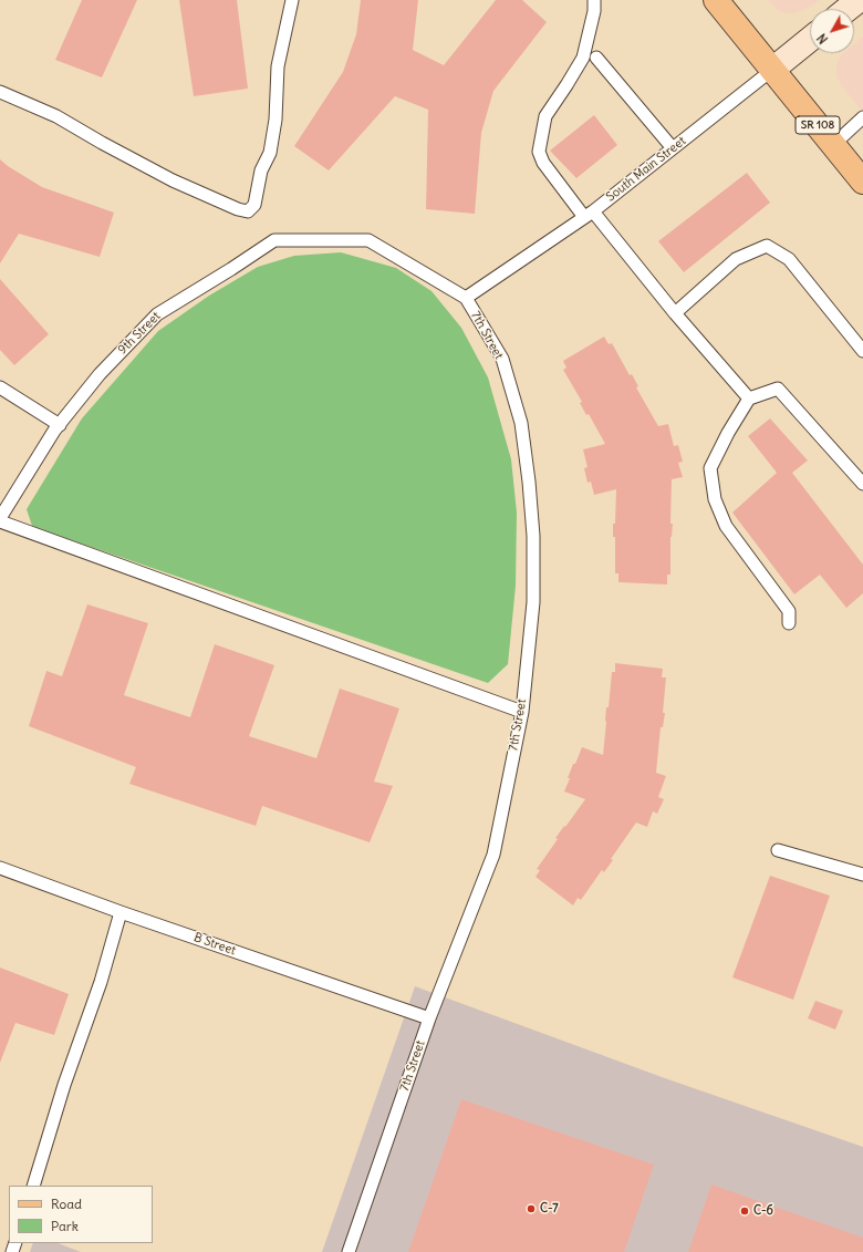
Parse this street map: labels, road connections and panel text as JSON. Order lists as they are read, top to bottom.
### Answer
{
  "streets": {
    "main road": ["SR 108"],
    "street": ["South Main Street"],
    "lane": ["9th Street", "7th Street", "B Street"]
  },
  "crossings": [
    ["SR 108", "South Main Street"],
    ["South Main Street", "7th Street"],
    ["9th Street", "7th Street"],
    ["7th Street", "B Street"]
  ],
  "places": ["C-7", "C-6"],
  "legend": ["Road", "Park"],
  "north": "bottom left"
}
